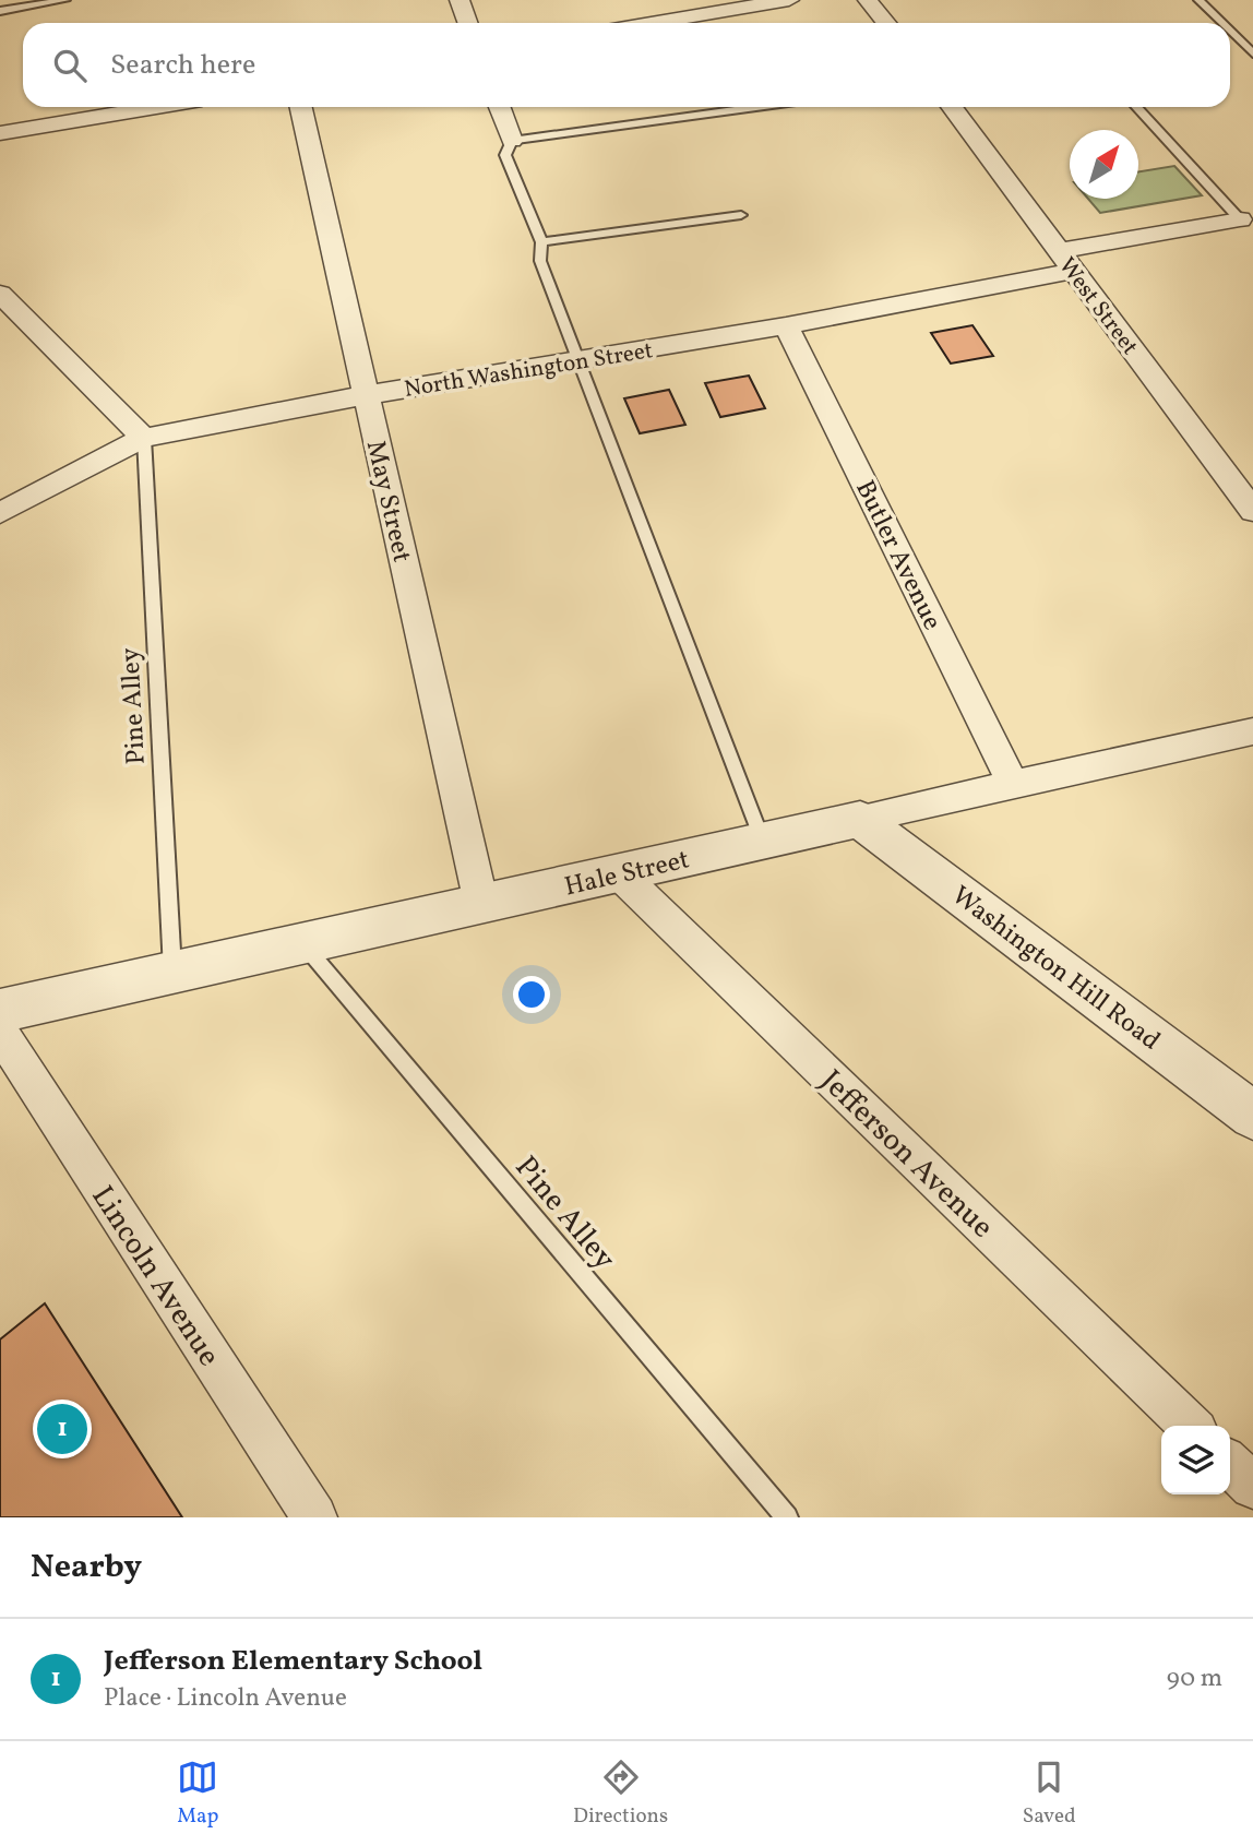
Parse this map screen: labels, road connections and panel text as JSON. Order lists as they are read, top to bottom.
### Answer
{
  "streets": {
    "street": [
      "West Street",
      "North Washington Street",
      "May Street",
      "Butler Avenue",
      "Hale Street",
      "Washington Hill Road",
      "Jefferson Avenue",
      "Lincoln Avenue"
    ],
    "lane": ["Pine Alley"]
  },
  "crossings": [
    ["West Street", "North Washington Street"],
    ["North Washington Street", "May Street"],
    ["North Washington Street", "Butler Avenue"],
    ["North Washington Street", "Pine Alley"],
    ["May Street", "Hale Street"],
    ["Butler Avenue", "Hale Street"],
    ["Pine Alley", "Hale Street"],
    ["Hale Street", "Washington Hill Road"],
    ["Hale Street", "Jefferson Avenue"]
  ],
  "north": "top right",
  "page": {
    "search": "Search here",
    "pins": "1",
    "heading": "Nearby",
    "list": [
      {
        "mark": "1",
        "name": "Jefferson Elementary School",
        "note": "Place · Lincoln Avenue",
        "value": "90 m"
      }
    ],
    "nav": ["Map", "Directions", "Saved"]
  }
}
